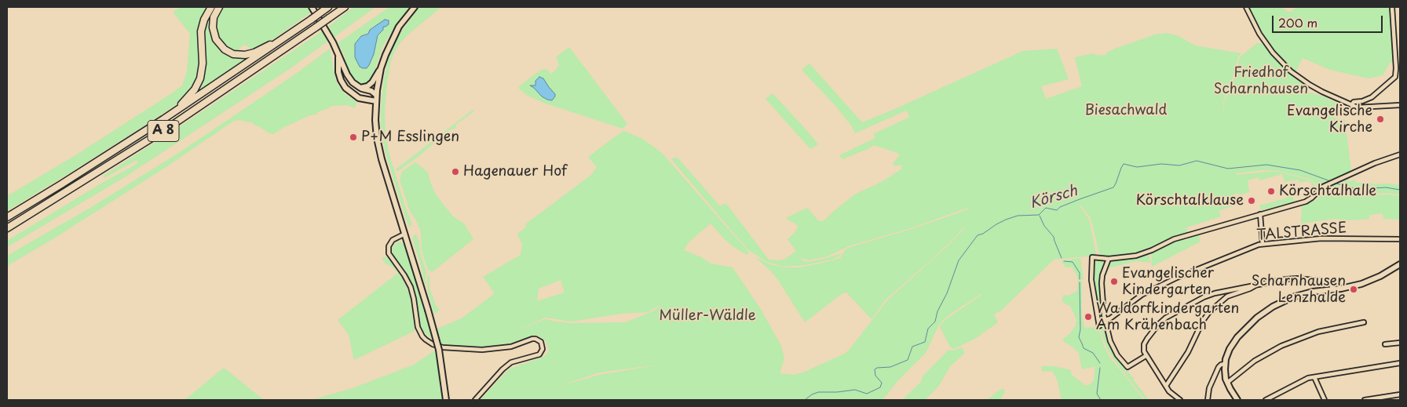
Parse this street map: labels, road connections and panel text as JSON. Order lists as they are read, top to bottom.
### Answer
{
  "streets": {
    "highway": ["A 8"],
    "street": ["TALSTRASSE"]
  },
  "water": ["Körsch"],
  "parks": ["Friedhof Scharnhausen", "Biesachwald", "Müller-Wäldle"],
  "places": [
    "Evangelische Kirche",
    "P+M Esslingen",
    "Hagenauer Hof",
    "Körschtalhalle",
    "Körschtalklause",
    "Evangelischer Kindergarten",
    "Scharnhausen Lenzhalde",
    "Waldorfkindergarten Am Krähenbach"
  ],
  "scale_bar": "200 m"
}
